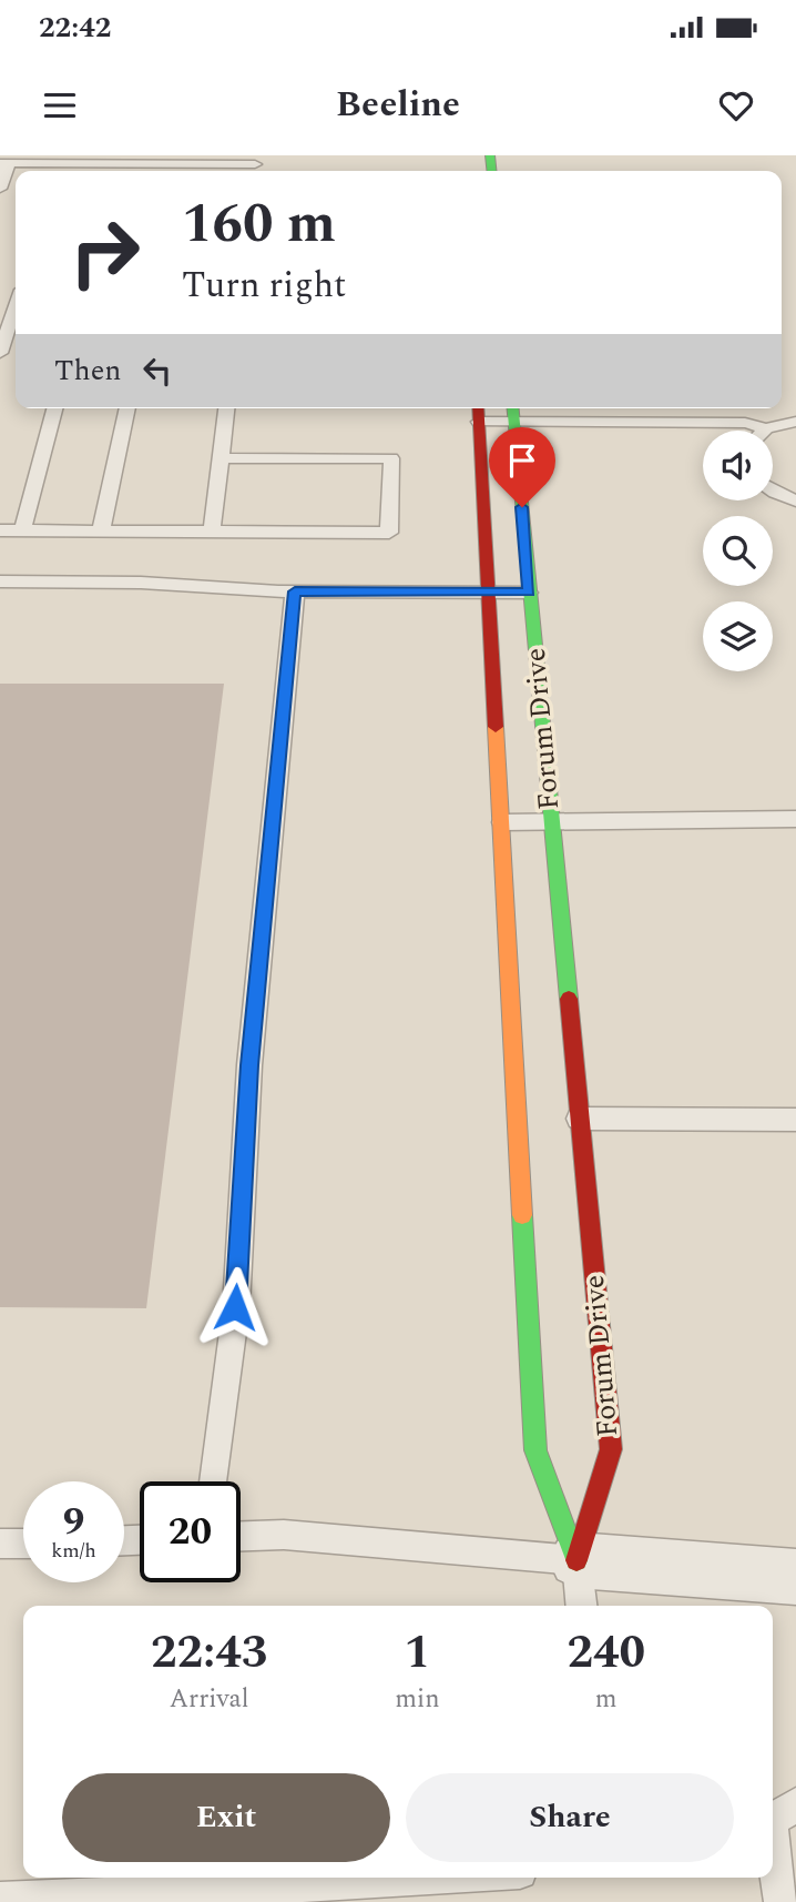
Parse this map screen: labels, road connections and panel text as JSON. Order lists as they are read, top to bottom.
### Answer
{
  "streets": {
    "street": ["Forum Drive"]
  },
  "page": {
    "status": "22:42",
    "header": "Beeline",
    "turn": ["160 m", "Turn right"],
    "then": "Then",
    "speed": "9 km/h",
    "limit": "20",
    "eta": [
      "22:43",
      "Arrival",
      "1",
      "min",
      "240",
      "m"
    ],
    "buttons": ["Exit", "Share"]
  }
}
